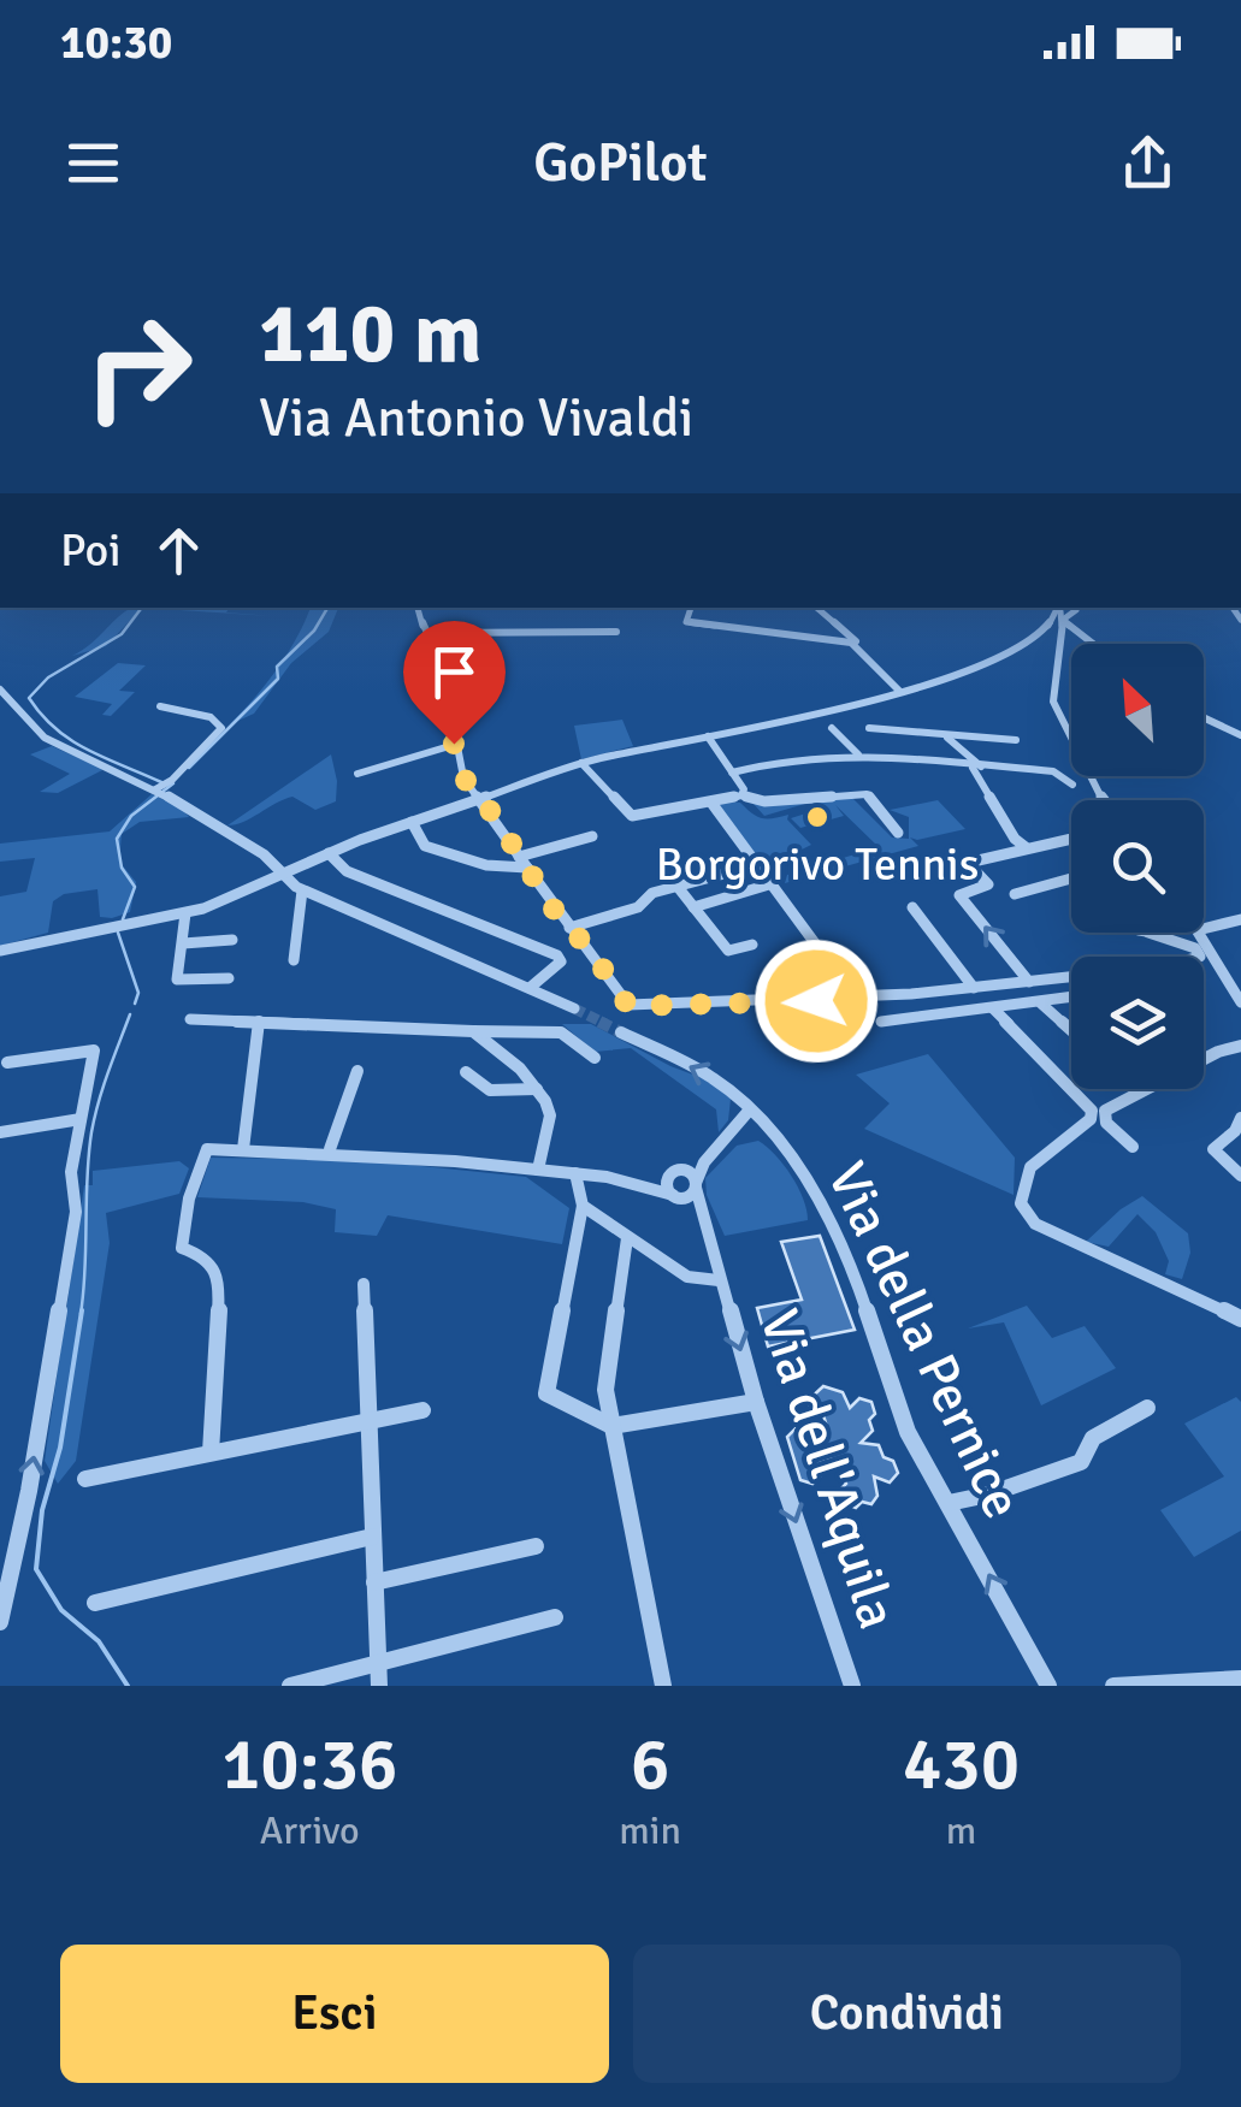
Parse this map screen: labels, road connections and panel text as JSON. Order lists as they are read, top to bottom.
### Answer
{
  "streets": {
    "street": ["Via della Pernice", "Via dell'Aquila"]
  },
  "one_way": ["Via della Pernice", "Via dell'Aquila"],
  "places": ["Borgorivo Tennis"],
  "north": "top left",
  "page": {
    "status": "10:30",
    "header": "GoPilot",
    "turn": ["110 m", "Via Antonio Vivaldi"],
    "then": "Poi",
    "eta": [
      "10:36",
      "Arrivo",
      "6",
      "min",
      "430",
      "m"
    ],
    "buttons": ["Esci", "Condividi"]
  }
}
